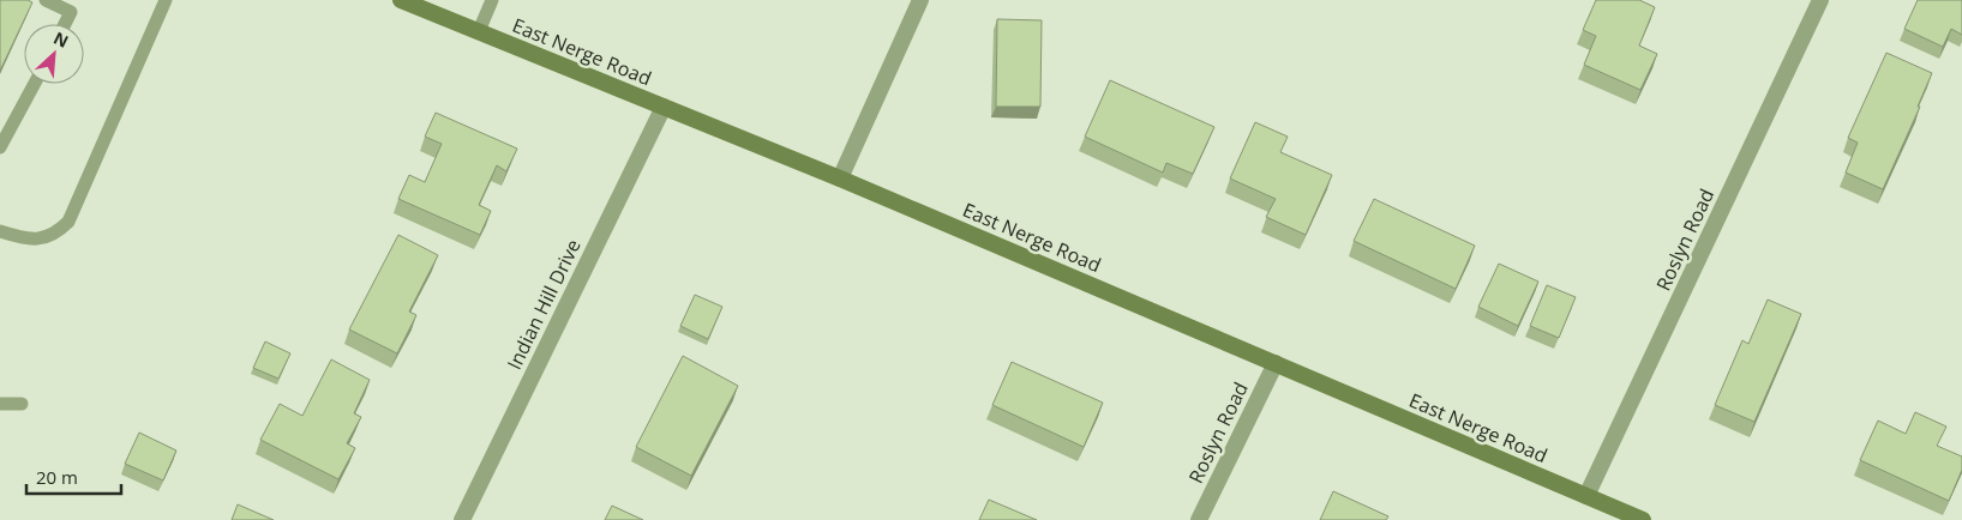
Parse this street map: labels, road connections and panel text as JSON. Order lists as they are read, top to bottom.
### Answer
{
  "streets": {
    "main road": ["East Nerge Road"],
    "street": ["Roslyn Road", "Indian Hill Drive"]
  },
  "crossings": [
    ["East Nerge Road", "Roslyn Road"],
    ["East Nerge Road", "Indian Hill Drive"]
  ],
  "scale_bar": "20 m",
  "north": "top right"
}
